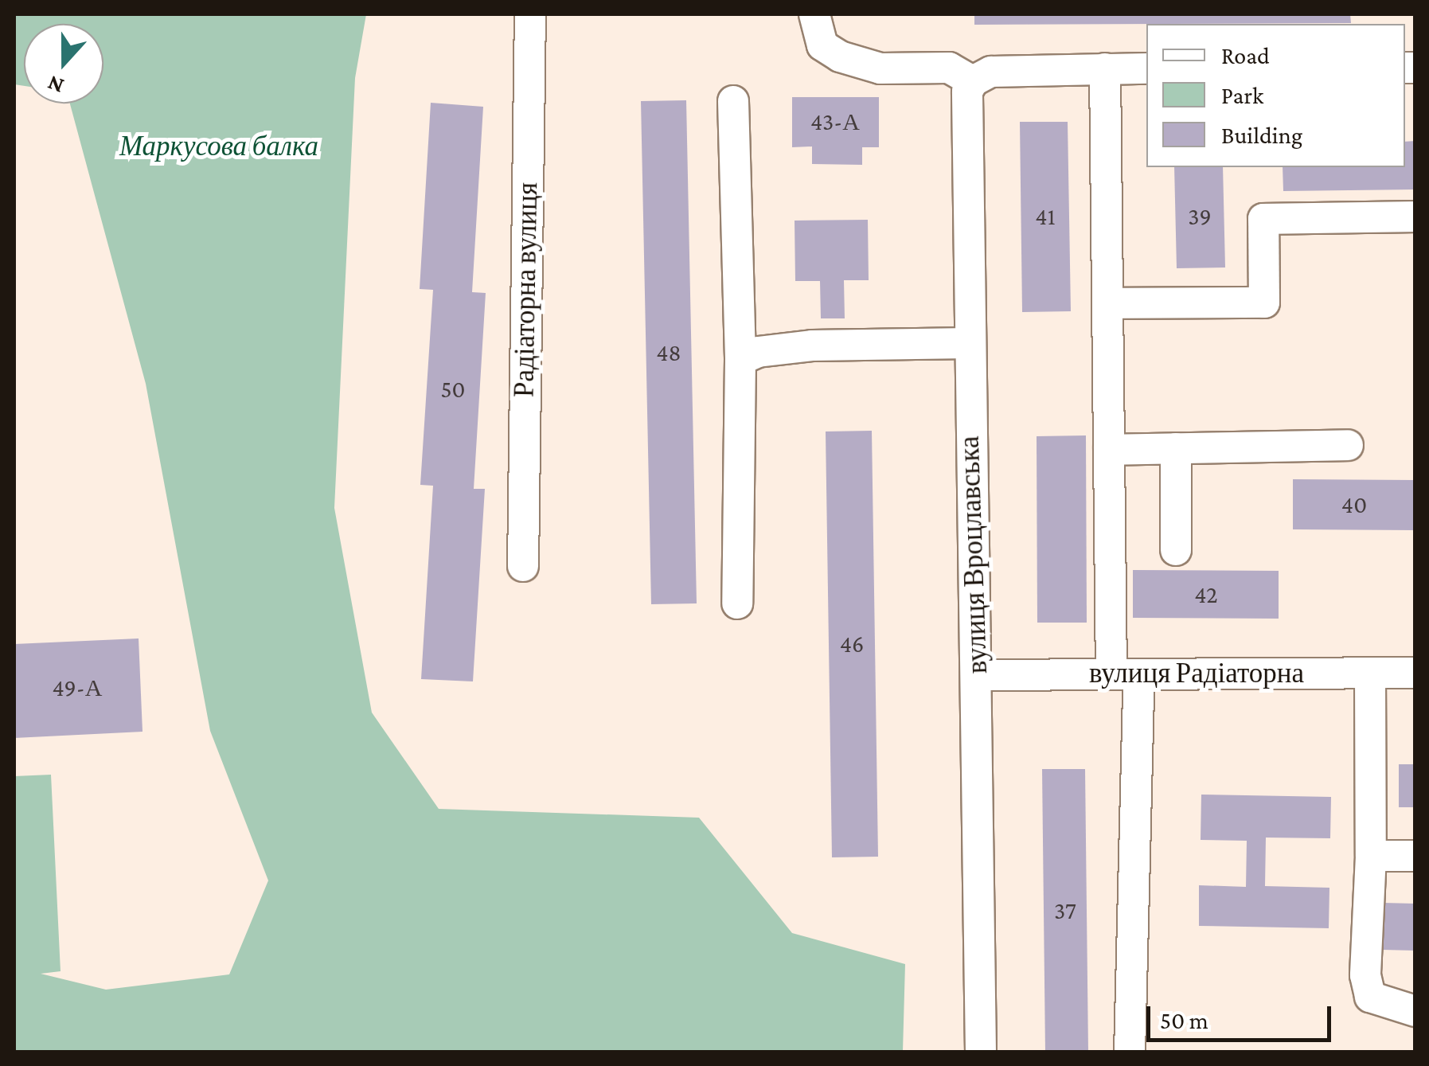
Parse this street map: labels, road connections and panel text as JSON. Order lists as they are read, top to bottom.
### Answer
{
  "streets": {
    "street": ["Радіаторна вулиця", "вулиця Вроцлавська", "вулиця Радіаторна"]
  },
  "crossings": [
    ["вулиця Вроцлавська", "вулиця Радіаторна"]
  ],
  "parks": ["Маркусова балка"],
  "house_numbers": [
    "43-А",
    "41",
    "39",
    "48",
    "50",
    "40",
    "42",
    "46",
    "49-А",
    "37"
  ],
  "legend": ["Road", "Park", "Building"],
  "scale_bar": "50 m",
  "north": "bottom"
}
